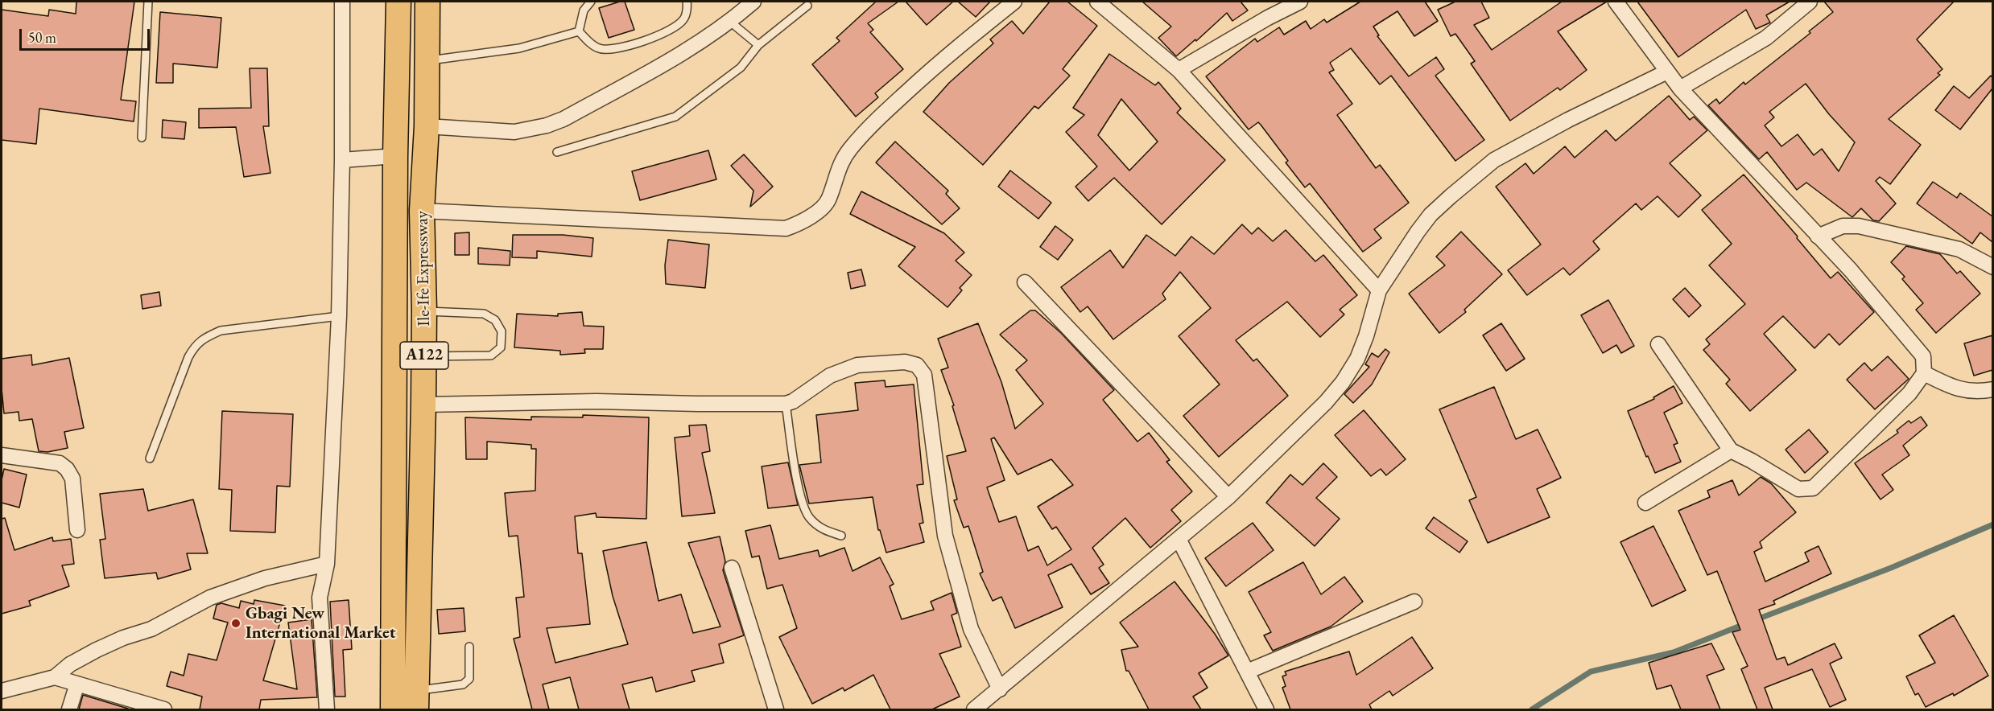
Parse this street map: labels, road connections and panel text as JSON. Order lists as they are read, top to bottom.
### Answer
{
  "streets": {
    "highway": ["Ile-Ife Expressway", "A122"]
  },
  "places": ["Gbagi New International Market"],
  "scale_bar": "50 m"
}
